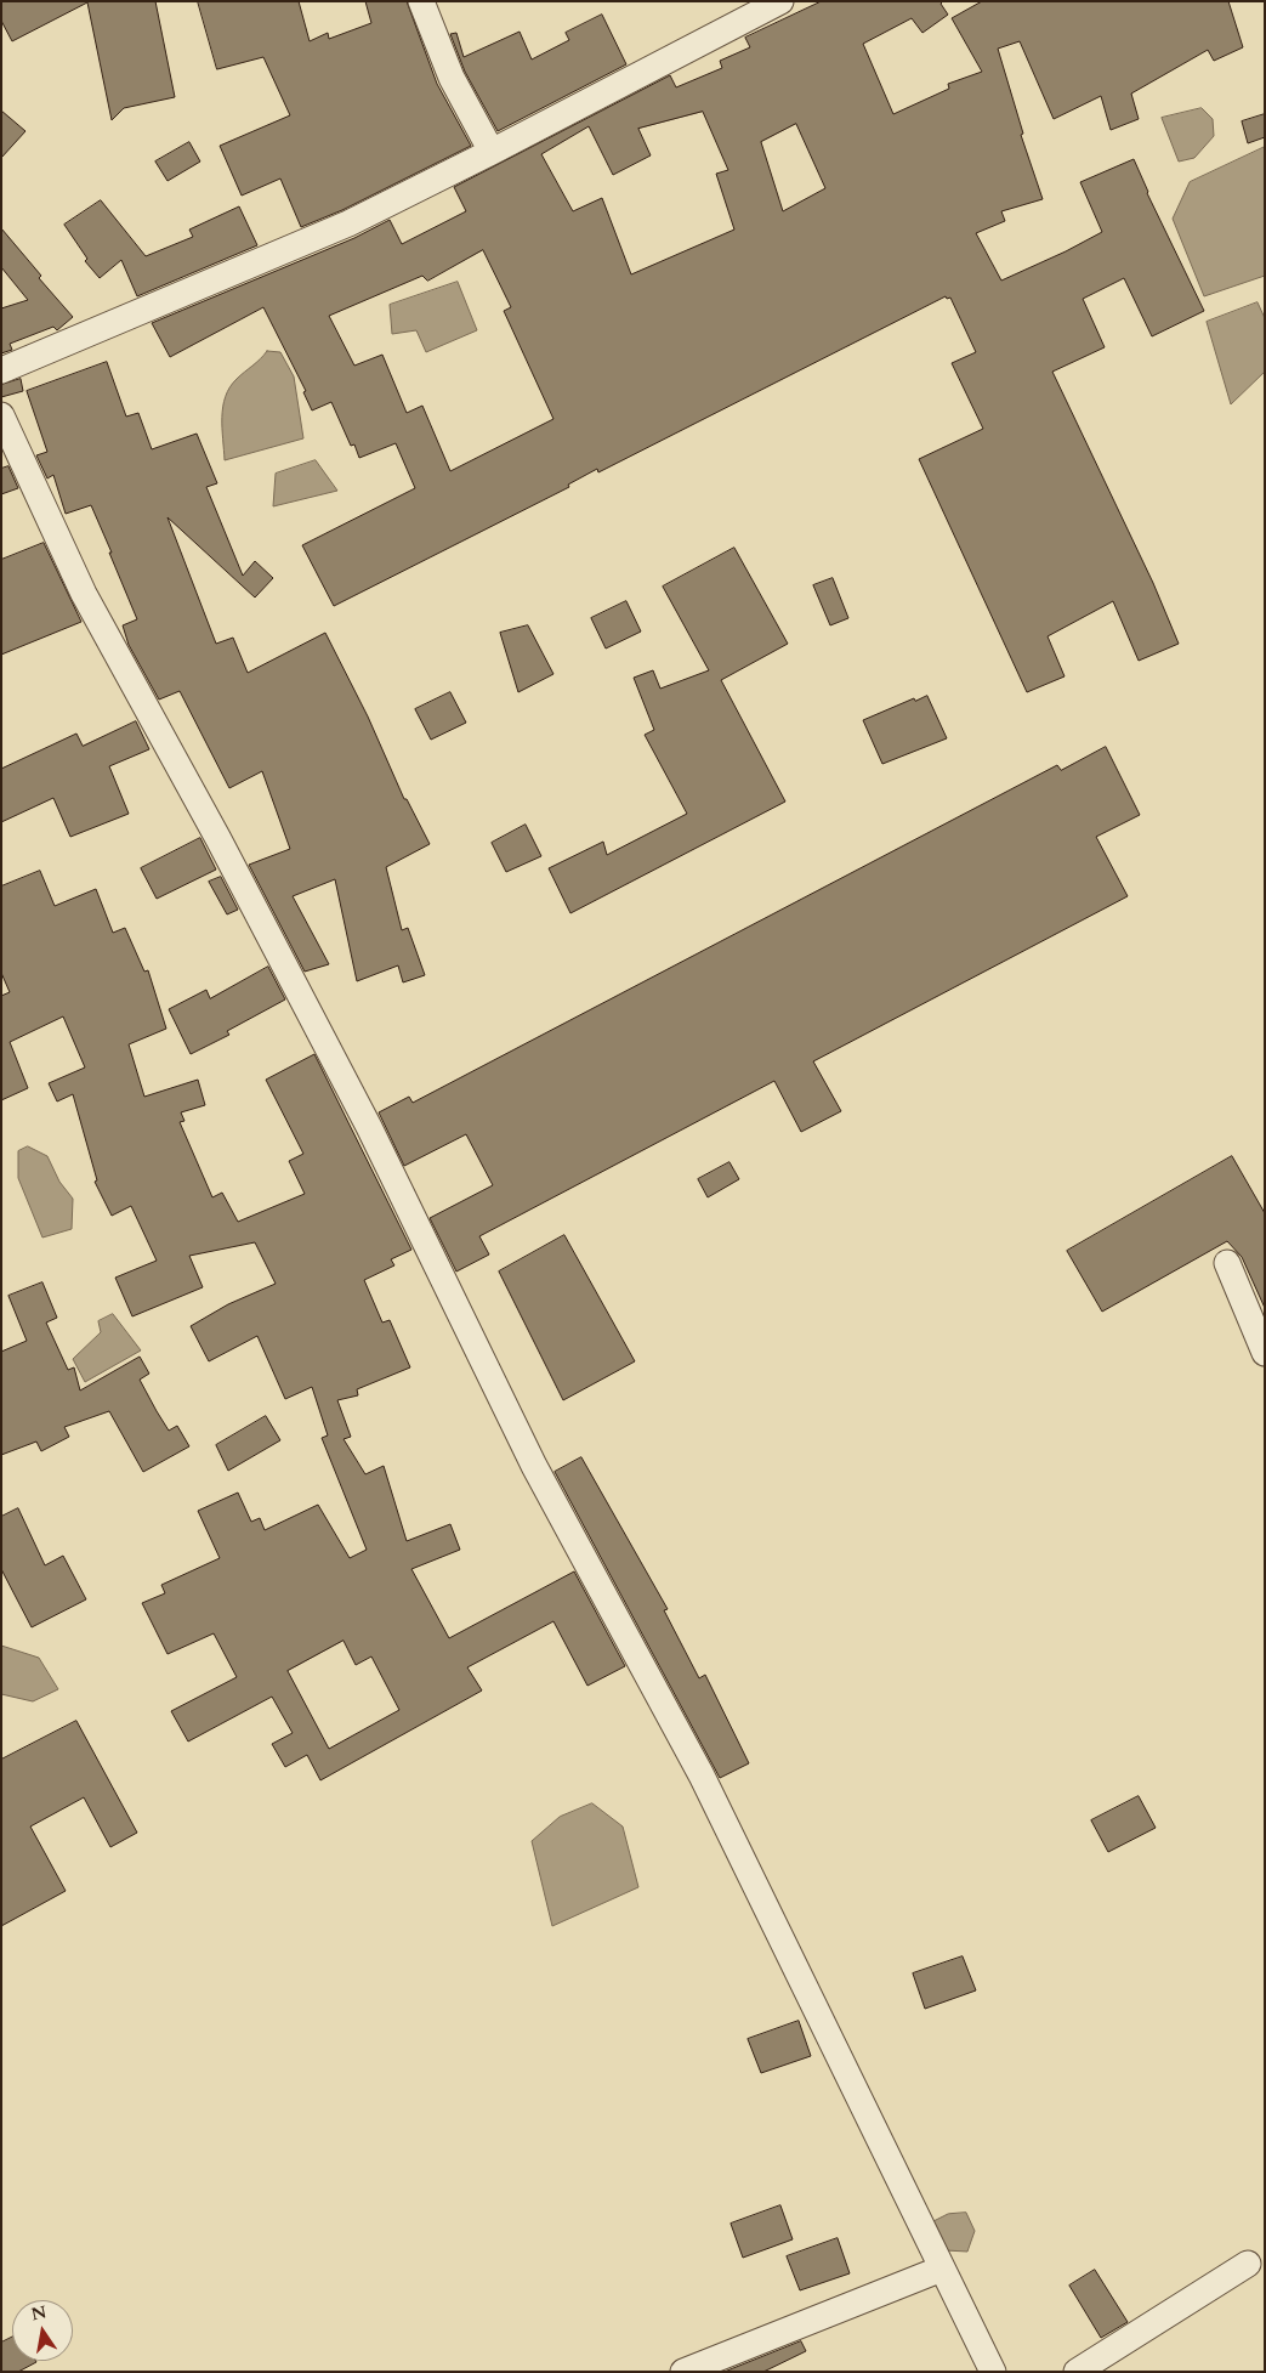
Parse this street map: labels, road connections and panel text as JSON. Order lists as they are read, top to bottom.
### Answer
{
  "north": "top"
}
